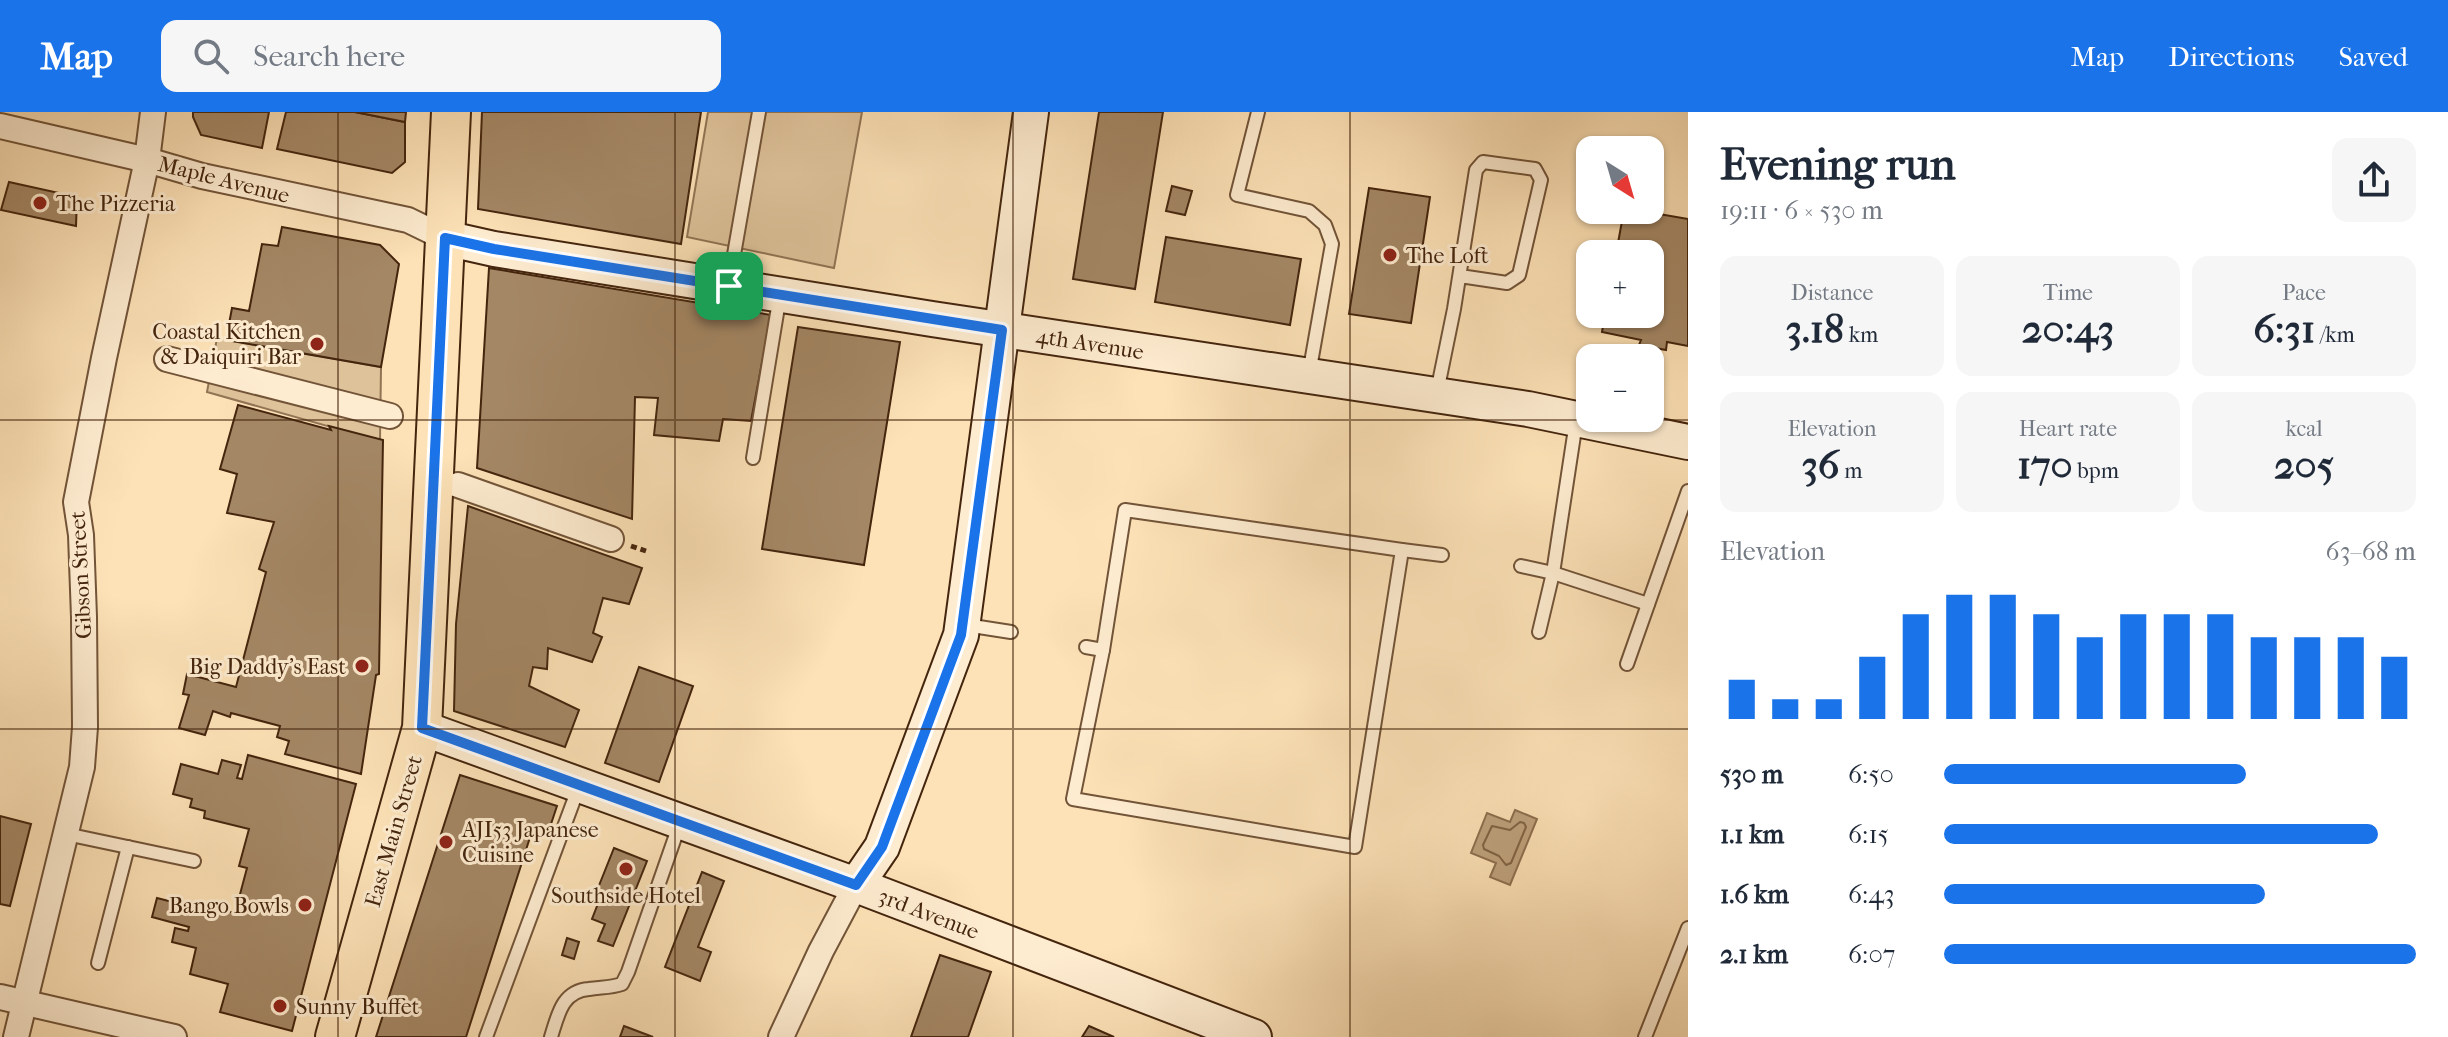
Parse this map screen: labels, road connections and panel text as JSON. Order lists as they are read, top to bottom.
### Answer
{
  "streets": {
    "main road": ["East Main Street"],
    "street": [
      "Maple Avenue",
      "4th Avenue",
      "Gibson Street",
      "3rd Avenue"
    ]
  },
  "crossings": [
    ["Maple Avenue", "4th Avenue"],
    ["Maple Avenue", "Gibson Street"],
    ["Maple Avenue", "East Main Street"],
    ["4th Avenue", "East Main Street"],
    ["East Main Street", "3rd Avenue"]
  ],
  "places": [
    "The Pizzeria",
    "The Loft",
    "Coastal Kitchen & Daiquiri Bar",
    "Big Daddy’s East",
    "AJI53 Japanese Cuisine",
    "Southside Hotel",
    "Bango Bowls",
    "Sunny Buffet"
  ],
  "north": "bottom right",
  "page": {
    "header": "Map",
    "search": "Search here",
    "nav": ["Map", "Directions", "Saved"],
    "heading": ["Evening run", "19:11 · 6 × 530 m"],
    "map_buttons": ["+", "−"],
    "stats": [
      ["Distance", "3.18 km"],
      ["Time", "20:43"],
      ["Pace", "6:31 /km"],
      ["Elevation", "36 m"],
      ["Heart rate", "170 bpm"],
      ["kcal", "205"]
    ],
    "chart": ["Elevation", "63–68 m"],
    "list": [
      {
        "name": "530 m",
        "note": "6:50"
      },
      {
        "name": "1.1 km",
        "note": "6:15"
      },
      {
        "name": "1.6 km",
        "note": "6:43"
      },
      {
        "name": "2.1 km",
        "note": "6:07"
      }
    ]
  }
}
